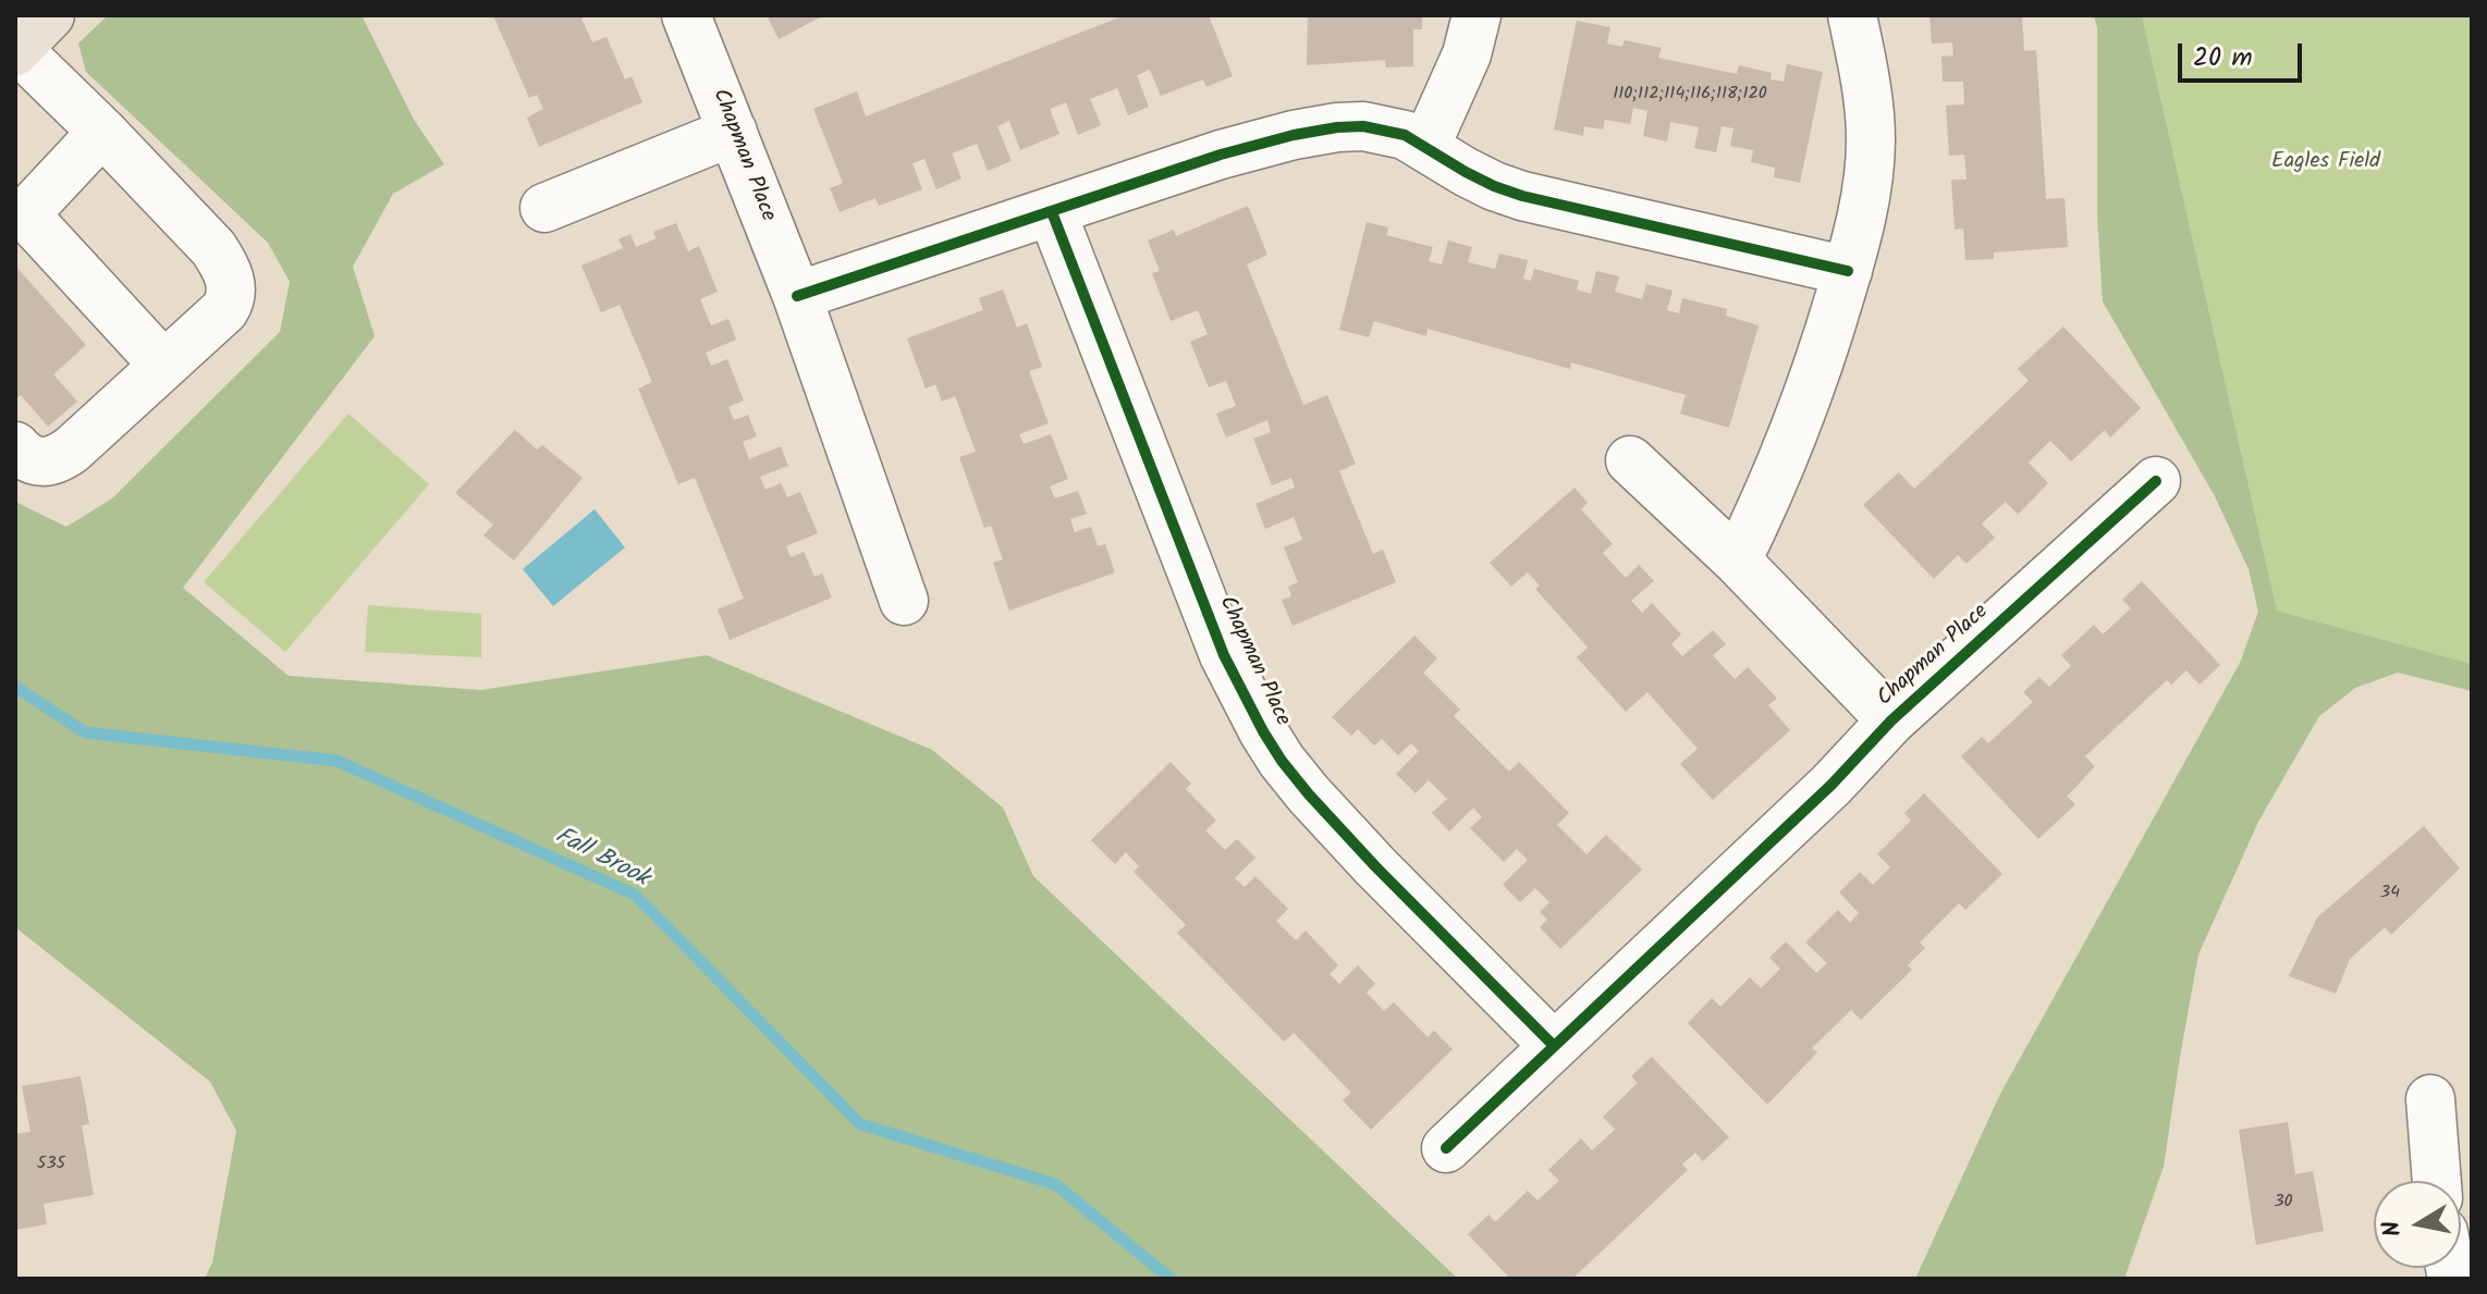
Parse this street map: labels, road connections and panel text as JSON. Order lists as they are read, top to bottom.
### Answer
{
  "streets": {
    "street": ["Chapman Place"]
  },
  "water": ["Fall Brook"],
  "parks": ["Eagles Field"],
  "house_numbers": [
    "110;112;114;116;118;120",
    "34",
    "535",
    "30"
  ],
  "scale_bar": "20 m",
  "north": "left"
}
